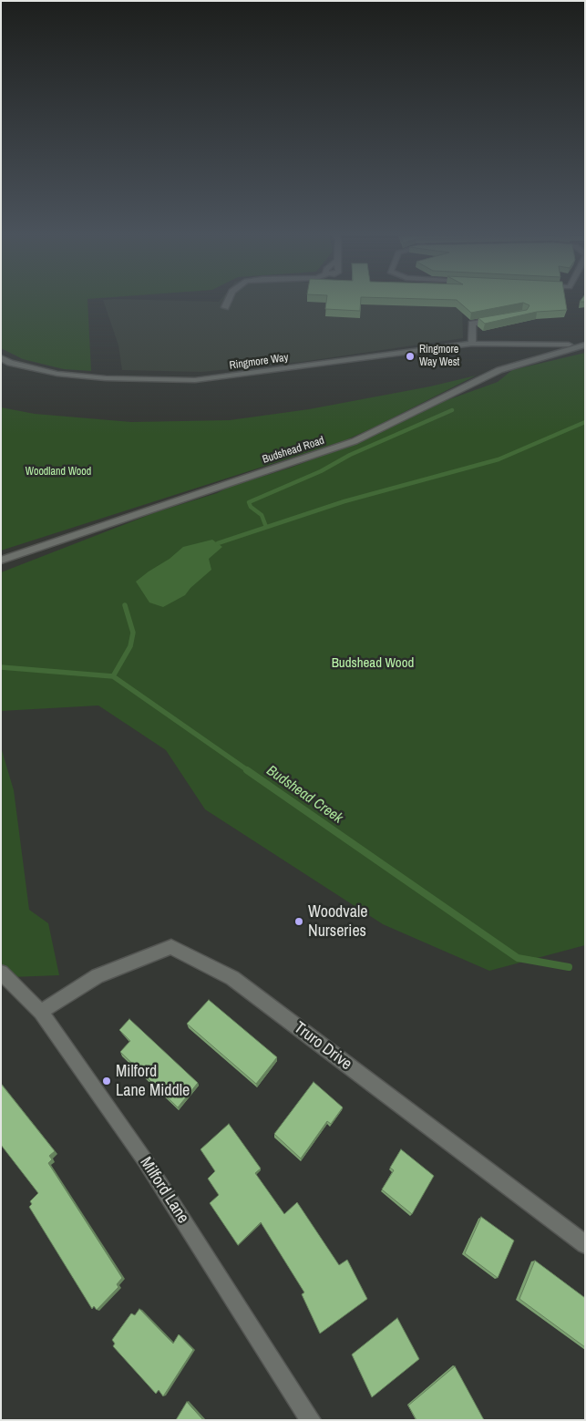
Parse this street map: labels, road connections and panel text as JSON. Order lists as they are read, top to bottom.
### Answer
{
  "streets": {
    "street": [
      "Ringmore Way",
      "Budshead Road",
      "Truro Drive",
      "Milford Lane"
    ]
  },
  "crossings": [
    ["Ringmore Way", "Budshead Road"],
    ["Truro Drive", "Milford Lane"]
  ],
  "water": ["Budshead Creek"],
  "parks": ["Woodland Wood", "Budshead Wood"],
  "places": ["Ringmore Way West", "Woodvale Nurseries", "Milford Lane Middle"]
}
